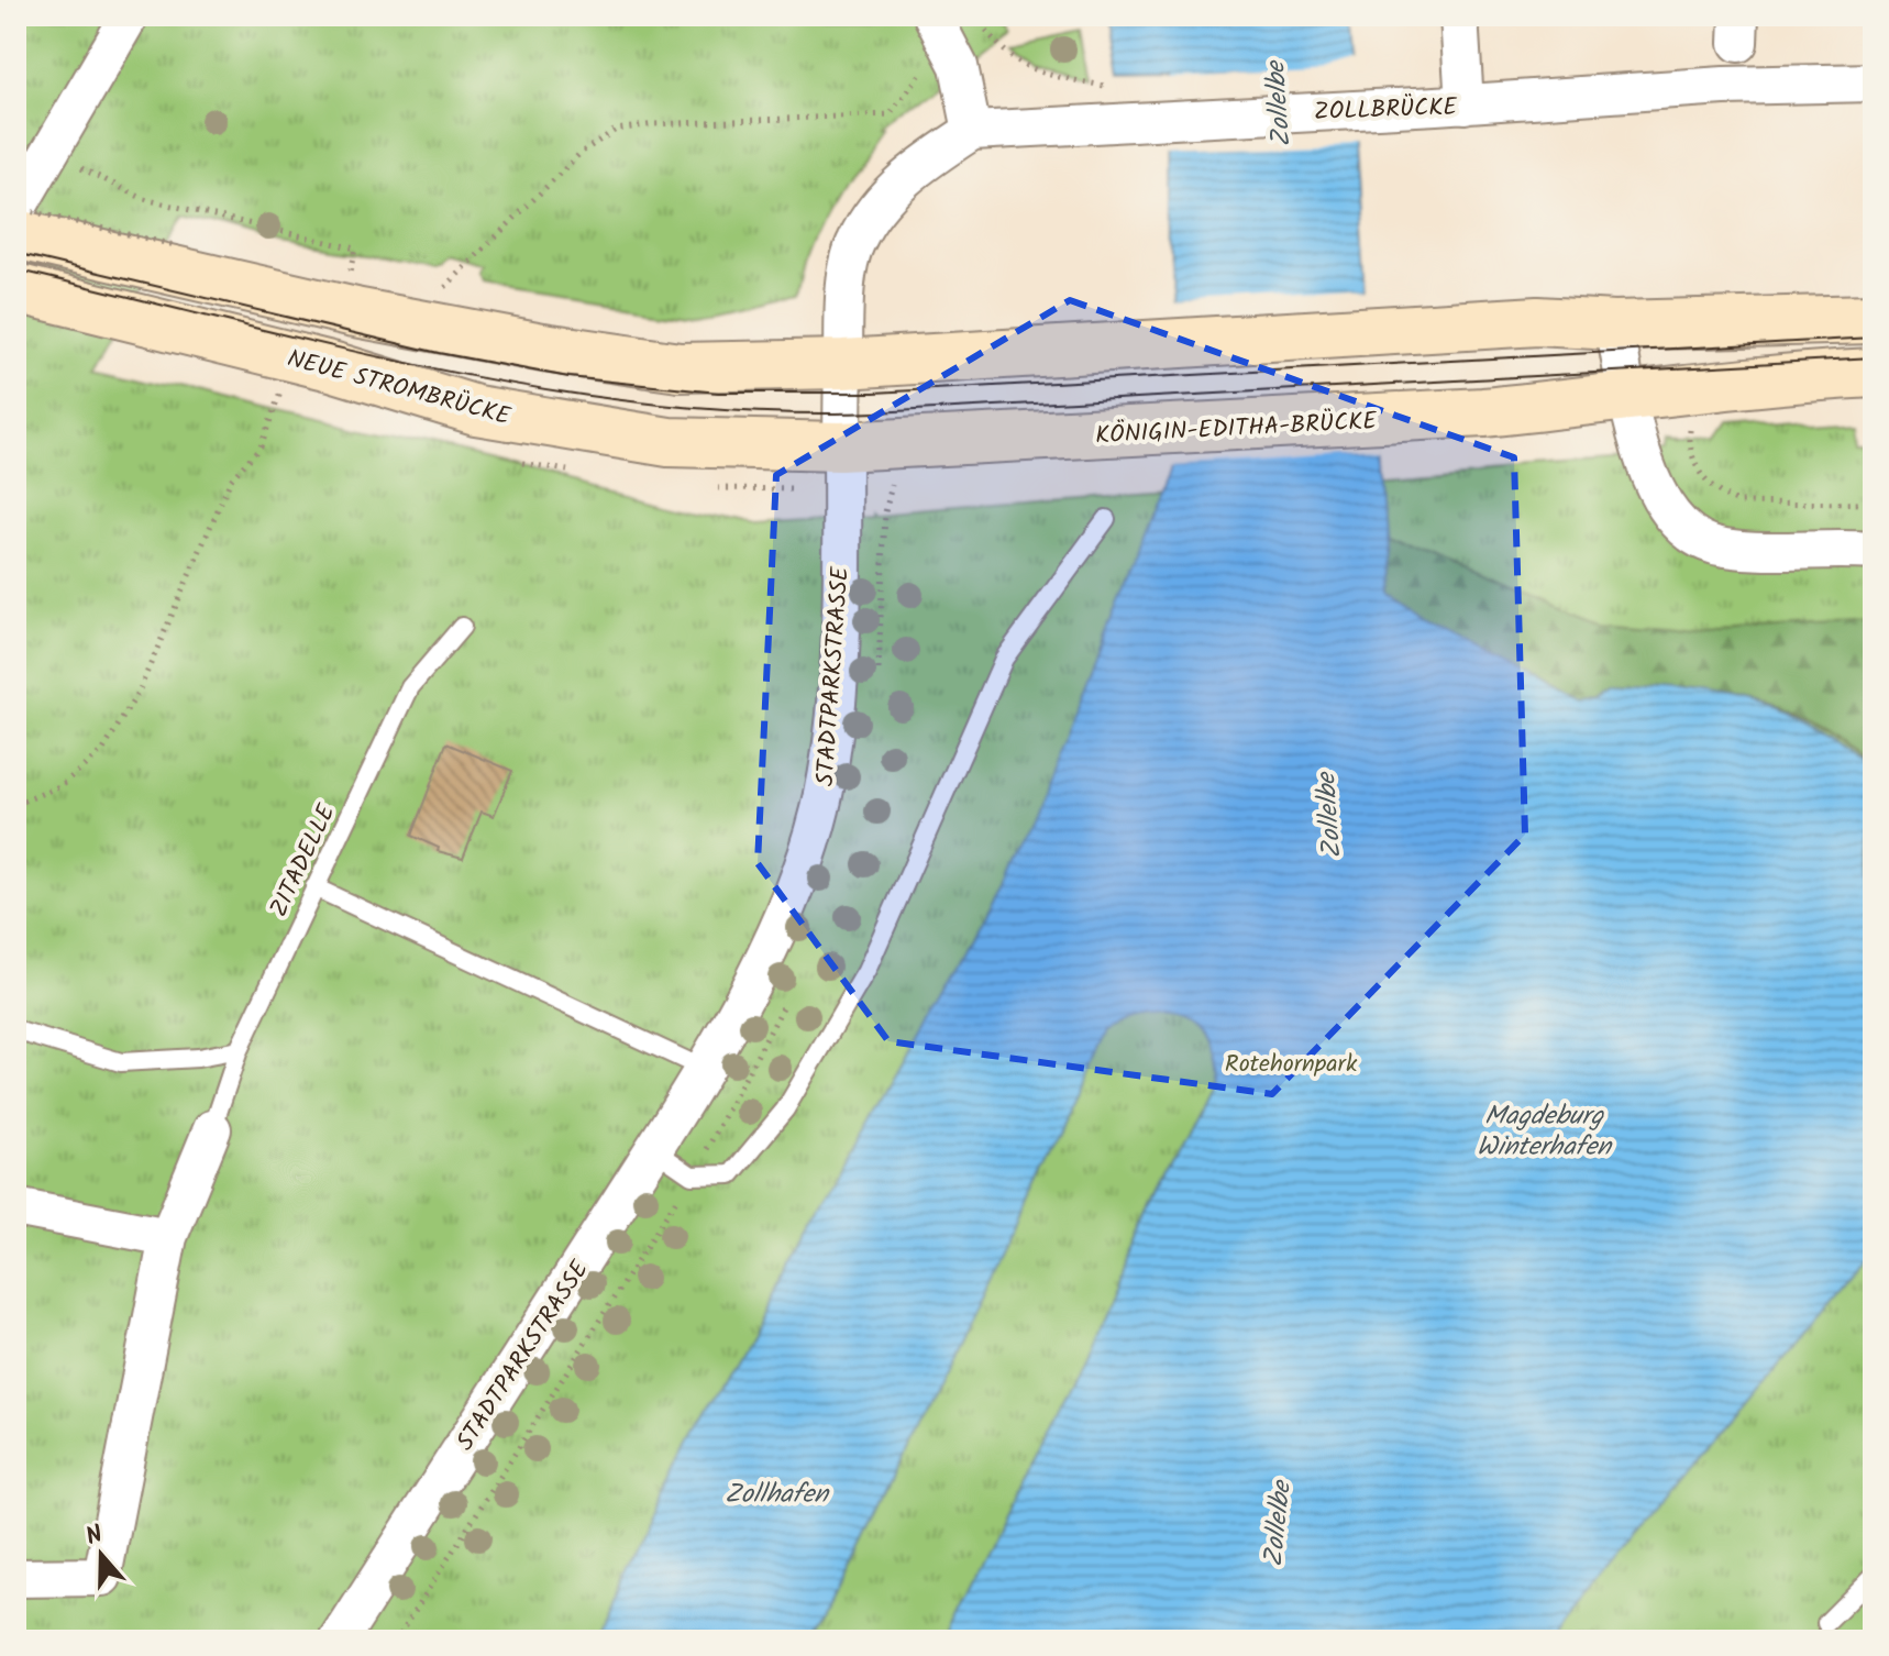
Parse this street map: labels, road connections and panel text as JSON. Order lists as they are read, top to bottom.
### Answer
{
  "streets": {
    "main road": ["NEUE STROMBRÜCKE", "KÖNIGIN-EDITHA-BRÜCKE"],
    "street": ["ZOLLBRÜCKE", "STADTPARKSTRASSE"],
    "lane": ["ZITADELLE"]
  },
  "crossings": [
    ["NEUE STROMBRÜCKE", "KÖNIGIN-EDITHA-BRÜCKE"],
    ["NEUE STROMBRÜCKE", "STADTPARKSTRASSE"],
    ["KÖNIGIN-EDITHA-BRÜCKE", "STADTPARKSTRASSE"]
  ],
  "water": ["Zollelbe", "Magdeburg Winterhafen", "Zollhafen"],
  "parks": ["Rotehornpark"],
  "north": "top"
}
